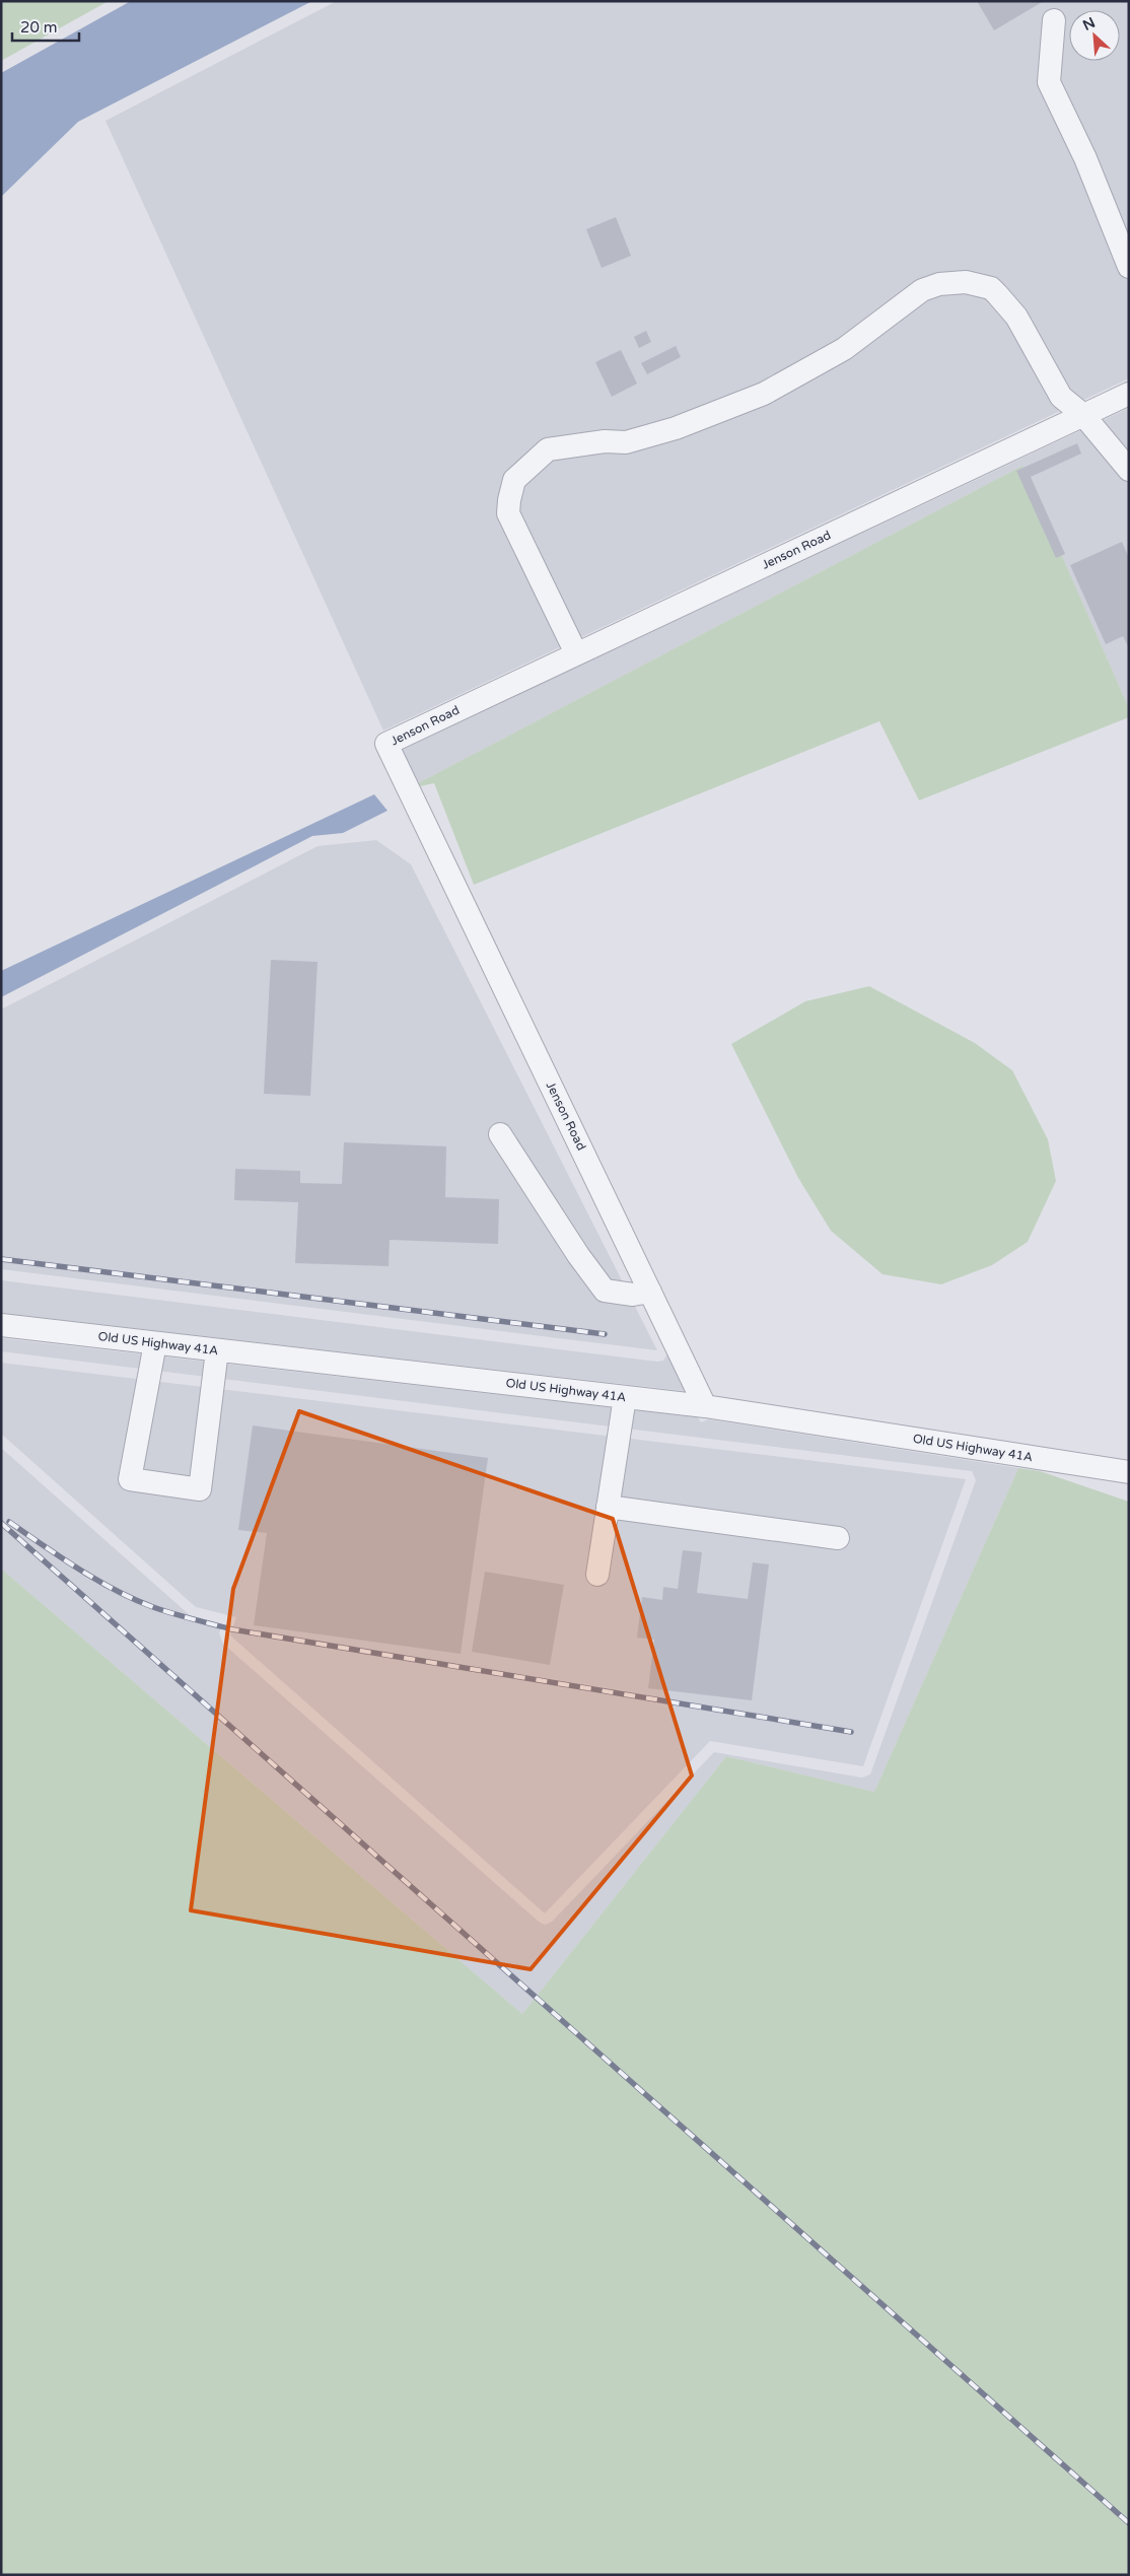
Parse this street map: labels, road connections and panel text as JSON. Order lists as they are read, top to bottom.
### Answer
{
  "streets": {
    "street": ["Jenson Road", "Old US Highway 41A"]
  },
  "crossings": [
    ["Jenson Road", "Old US Highway 41A"]
  ],
  "scale_bar": "20 m",
  "north": "top left"
}
